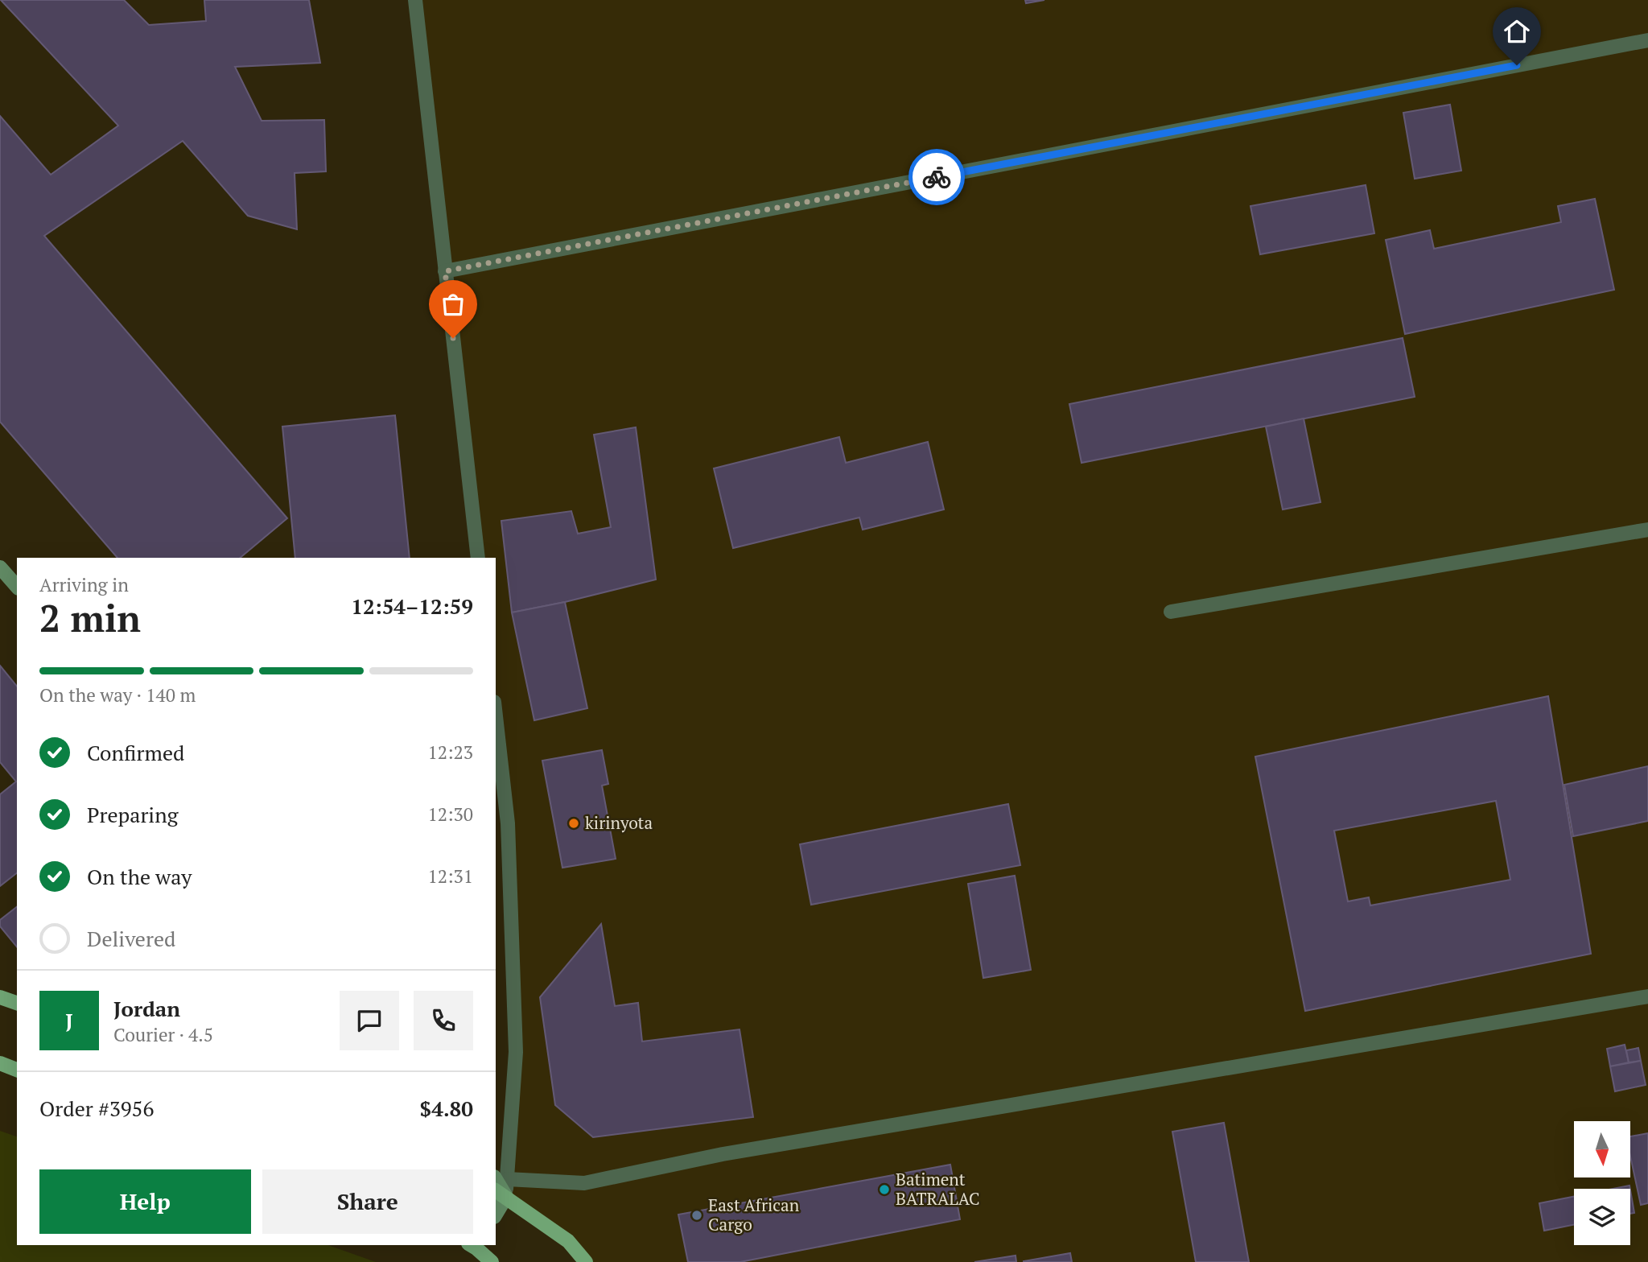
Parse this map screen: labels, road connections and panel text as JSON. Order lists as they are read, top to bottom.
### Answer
{
  "places": ["kirinyota", "Batiment BATRALAC", "East African Cargo"],
  "north": "bottom",
  "page": {
    "heading": ["2 min", "Arriving in", "12:54–12:59"],
    "panel": [
      "Jordan",
      "Courier · 4.5",
      "Order #3956",
      "$4.80"
    ],
    "bar": "On the way · 140 m",
    "list": [
      ["Confirmed", "12:23"],
      ["Preparing", "12:30"],
      ["On the way", "12:31"],
      "Delivered"
    ],
    "round": "J",
    "buttons": ["Help", "Share"]
  }
}
